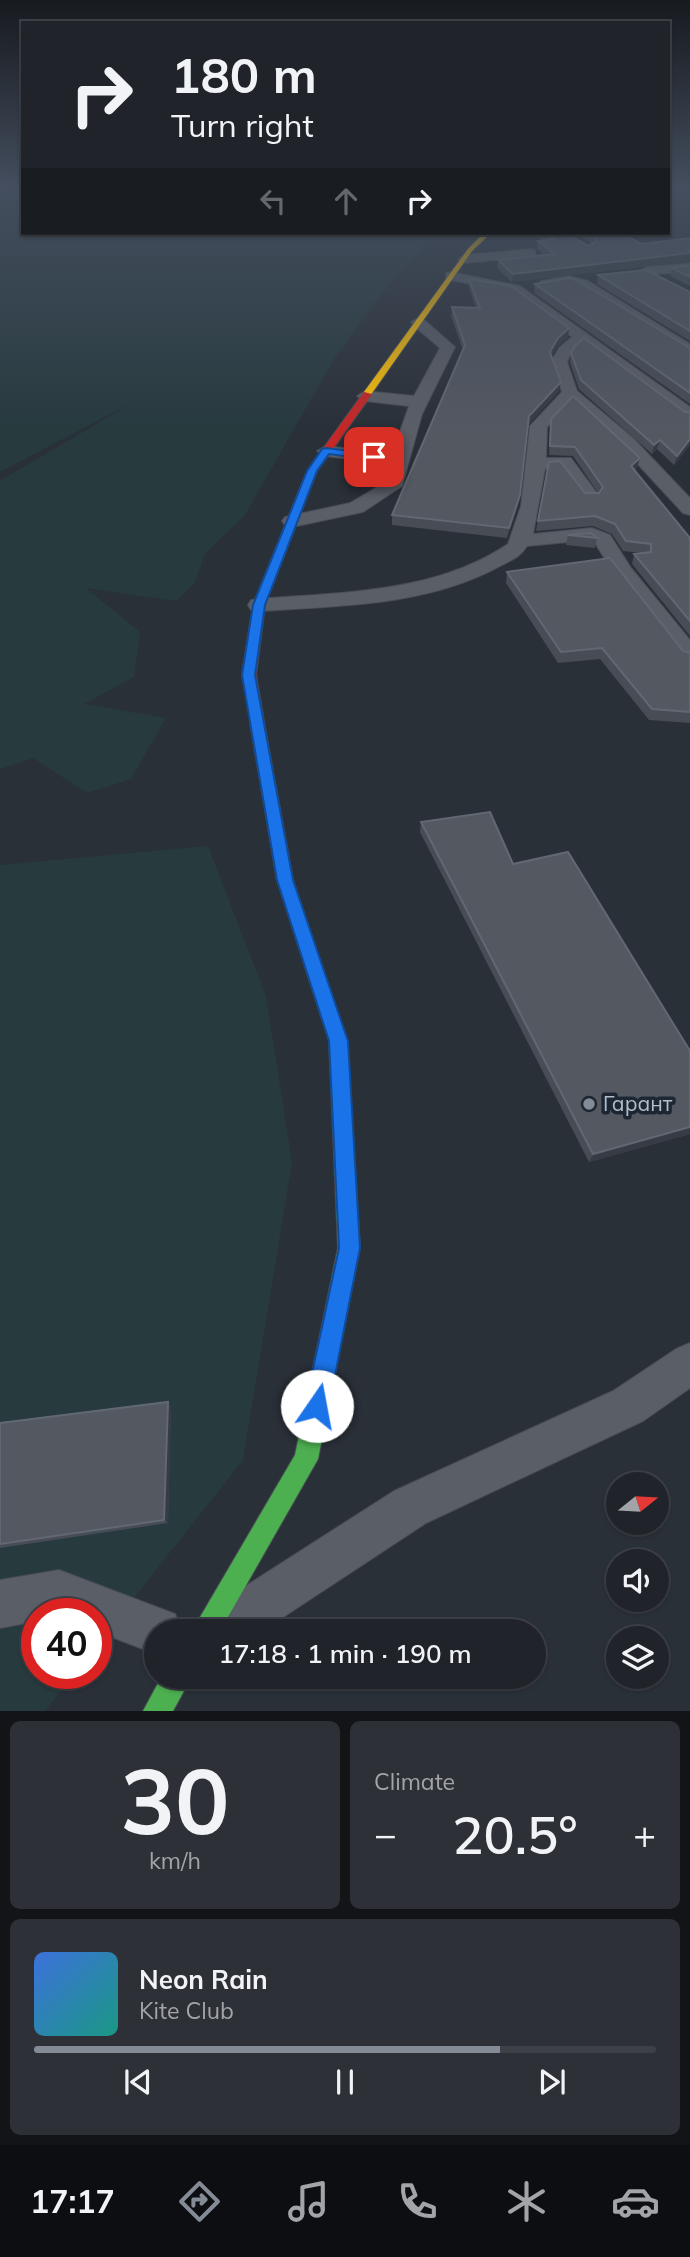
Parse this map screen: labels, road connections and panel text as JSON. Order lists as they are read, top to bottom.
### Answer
{
  "places": ["Гарант"],
  "north": "right",
  "page": {
    "turn": ["180 m", "Turn right"],
    "limit": "40",
    "trip": "17:18 · 1 min · 190 m",
    "tile": [
      ["30", "km/h"],
      "Climate"
    ],
    "heat": ["−", "20.5°", "+"],
    "song": ["Neon Rain", "Kite Club"],
    "tabs": "17:17"
  }
}
